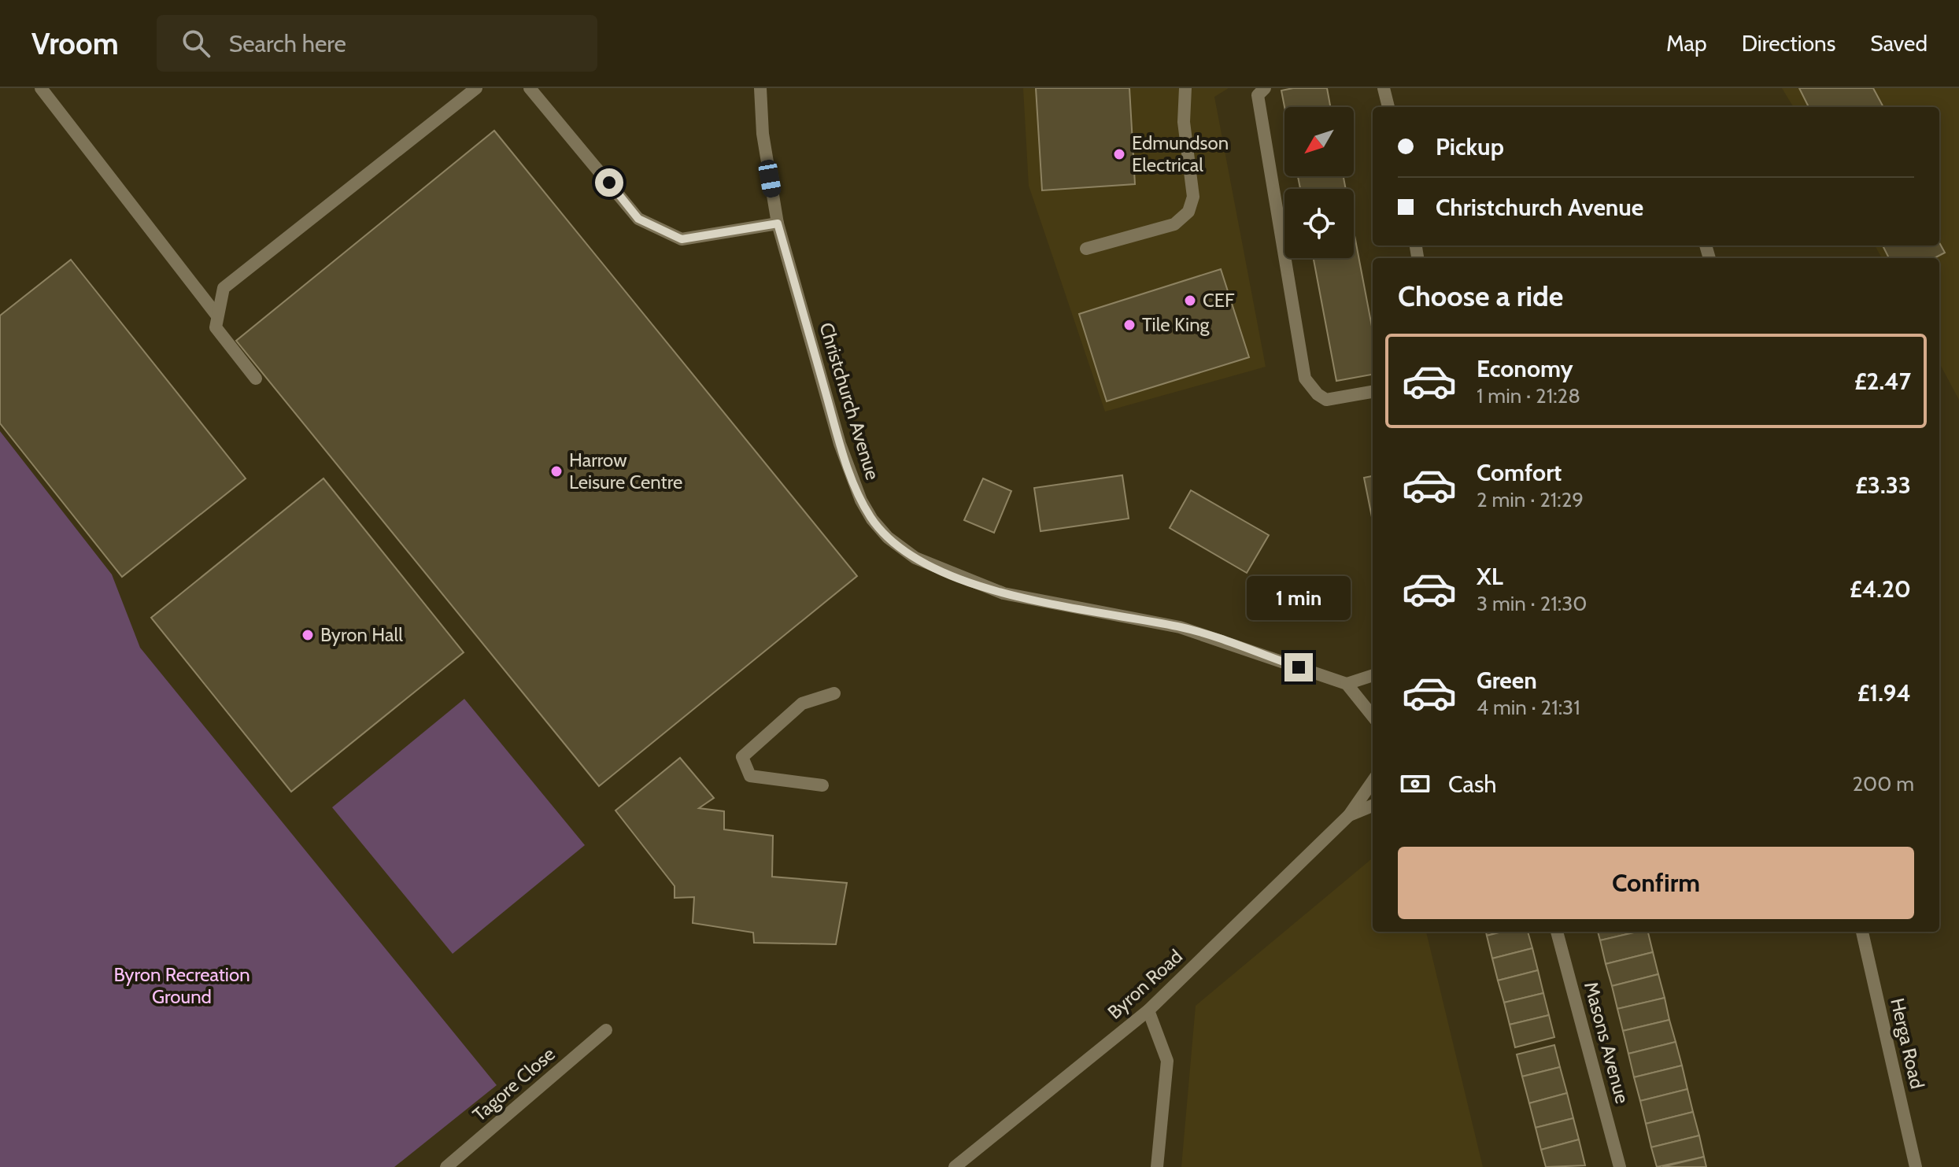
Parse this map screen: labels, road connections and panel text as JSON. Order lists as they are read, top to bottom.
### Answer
{
  "streets": {
    "street": [
      "Christchurch Avenue",
      "Byron Road",
      "Masons Avenue",
      "Herga Road",
      "Tagore Close"
    ]
  },
  "parks": ["Byron Recreation Ground"],
  "places": [
    "Edmundson Electrical",
    "CEF",
    "Tile King",
    "Harrow Leisure Centre",
    "Byron Hall"
  ],
  "north": "bottom left",
  "page": {
    "header": "Vroom",
    "search": "Search here",
    "nav": ["Map", "Directions", "Saved"],
    "banner": ["Pickup", "Christchurch Avenue"],
    "heading": "Choose a ride",
    "list": [
      {
        "name": "Economy",
        "note": "1 min · 21:28",
        "value": "£2.47"
      },
      {
        "name": "Comfort",
        "note": "2 min · 21:29",
        "value": "£3.33"
      },
      {
        "name": "XL",
        "note": "3 min · 21:30",
        "value": "£4.20"
      },
      {
        "name": "Green",
        "note": "4 min · 21:31",
        "value": "£1.94"
      }
    ],
    "bubble": "1 min",
    "pay": ["Cash", "200 m"],
    "buttons": "Confirm"
  }
}
